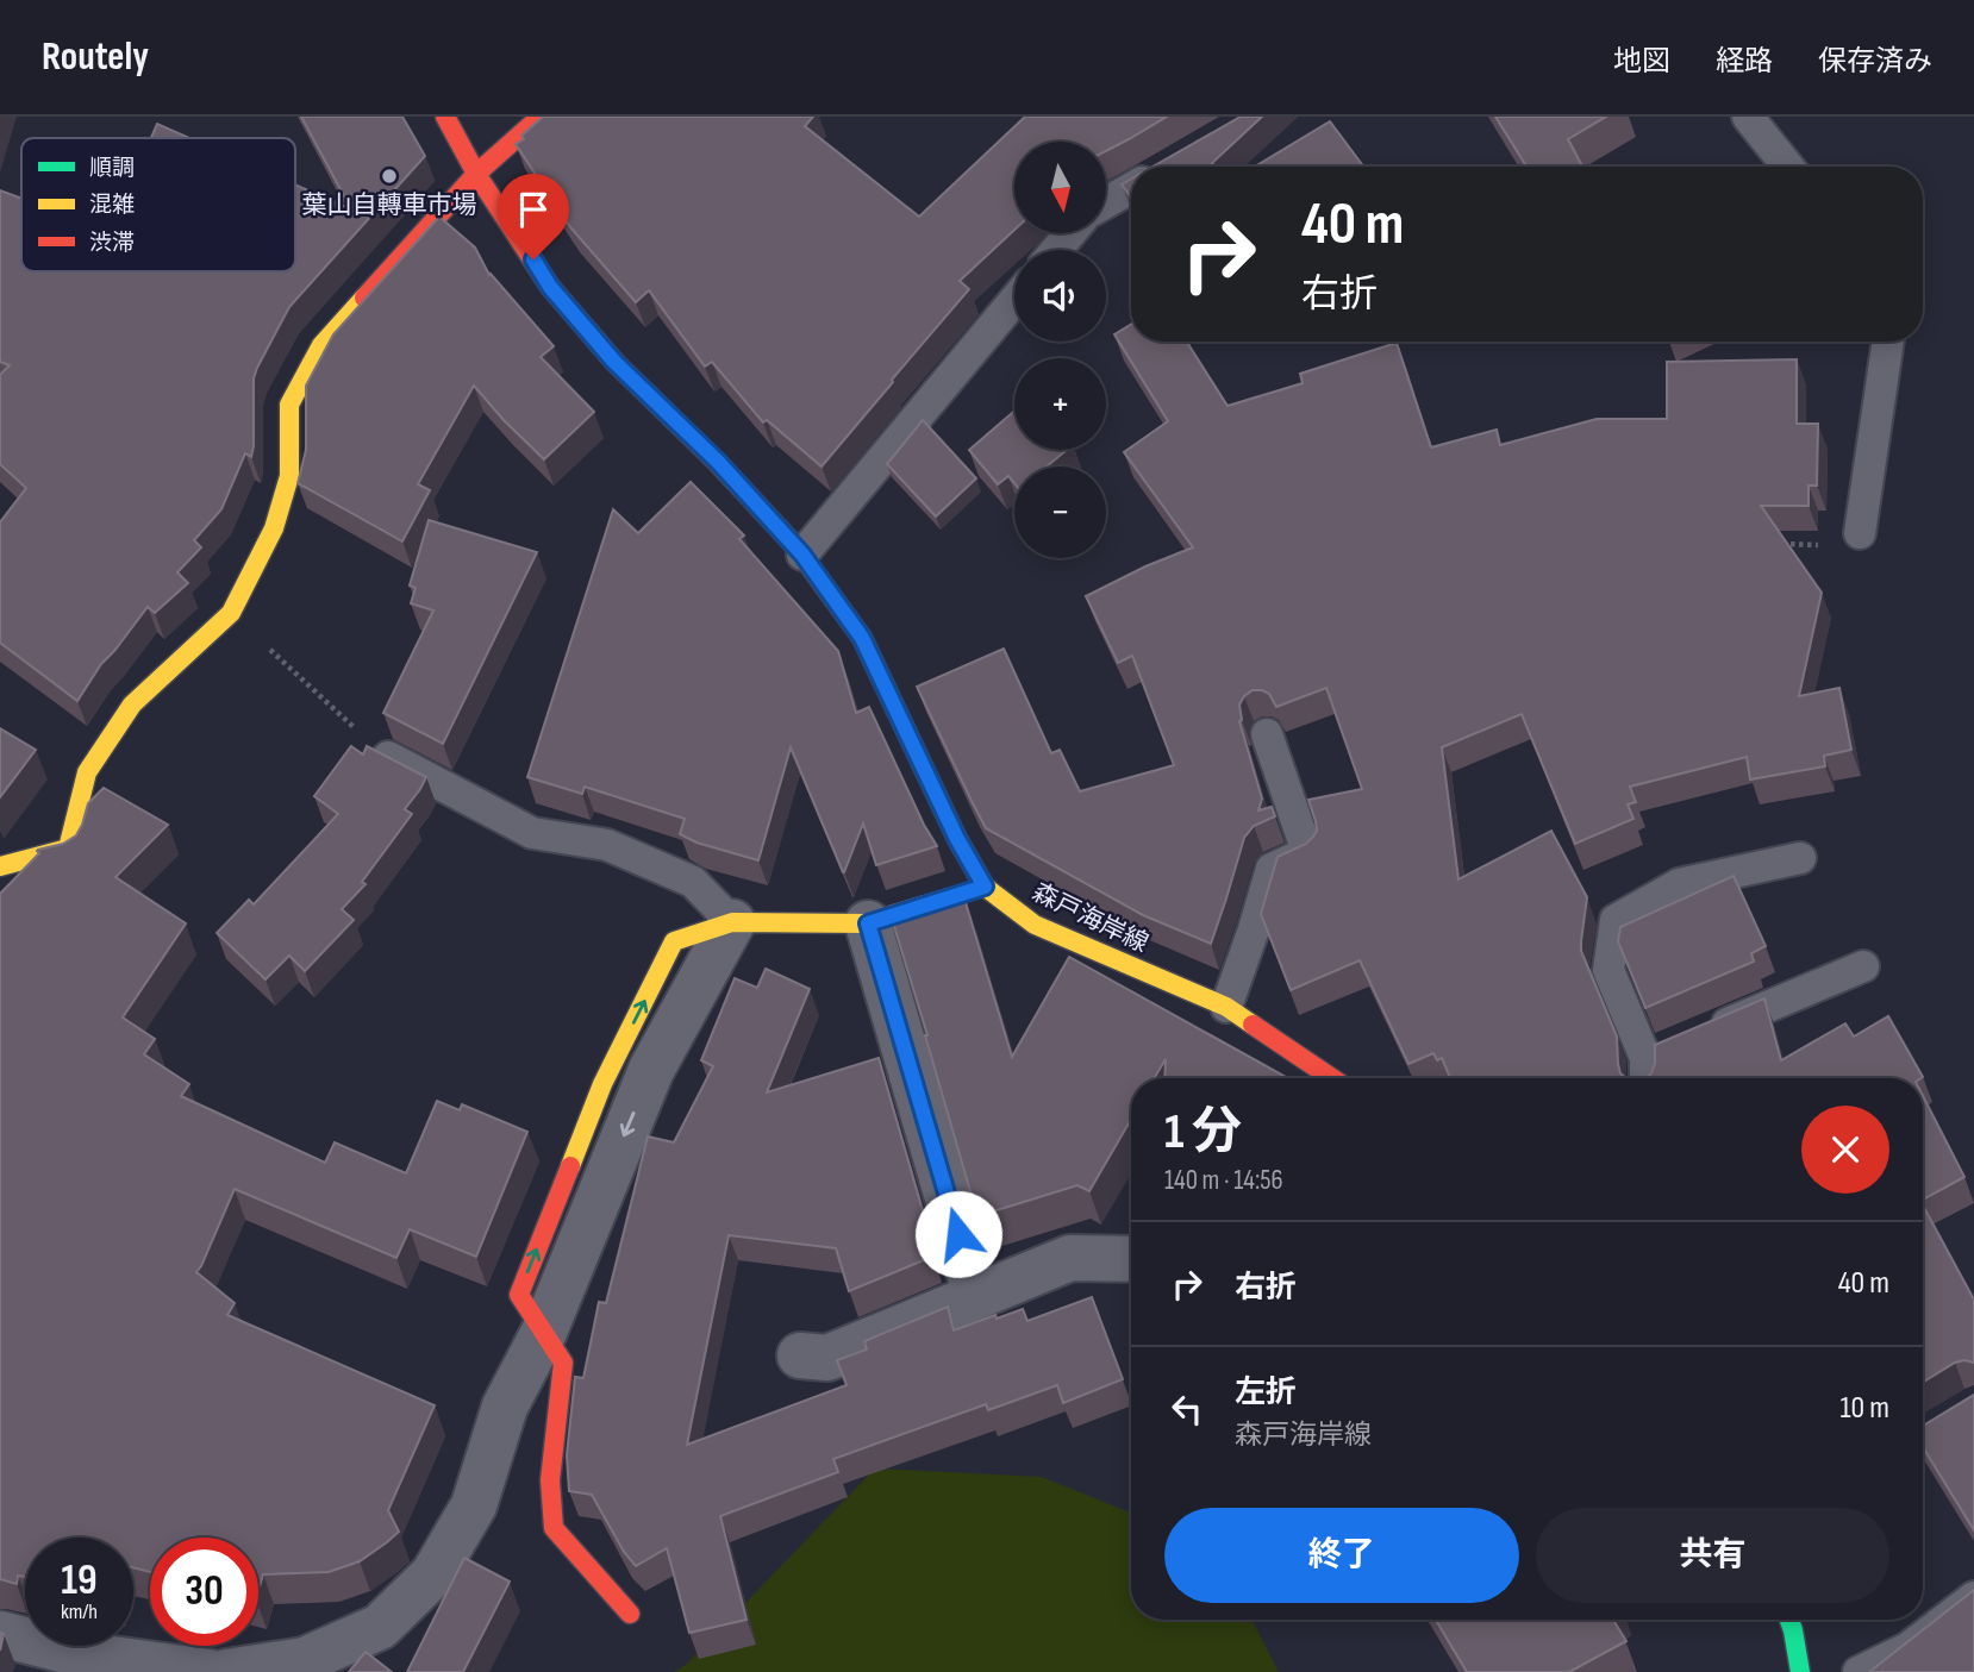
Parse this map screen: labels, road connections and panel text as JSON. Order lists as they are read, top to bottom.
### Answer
{
  "streets": {
    "street": ["森戸海岸線"]
  },
  "places": ["葉山自轉車市場"],
  "legend": ["順調", "混雑", "渋滞"],
  "north": "bottom",
  "page": {
    "header": "Routely",
    "nav": ["地図", "経路", "保存済み"],
    "map_buttons": ["+", "−"],
    "turn": ["40 m", "右折"],
    "heading": ["1 分", "140 m · 14:56"],
    "list": [
      {
        "name": "右折",
        "value": "40 m"
      },
      {
        "name": "左折",
        "note": "森戸海岸線",
        "value": "10 m"
      }
    ],
    "buttons": ["終了", "共有"],
    "speed": "19 km/h",
    "limit": "30"
  }
}
